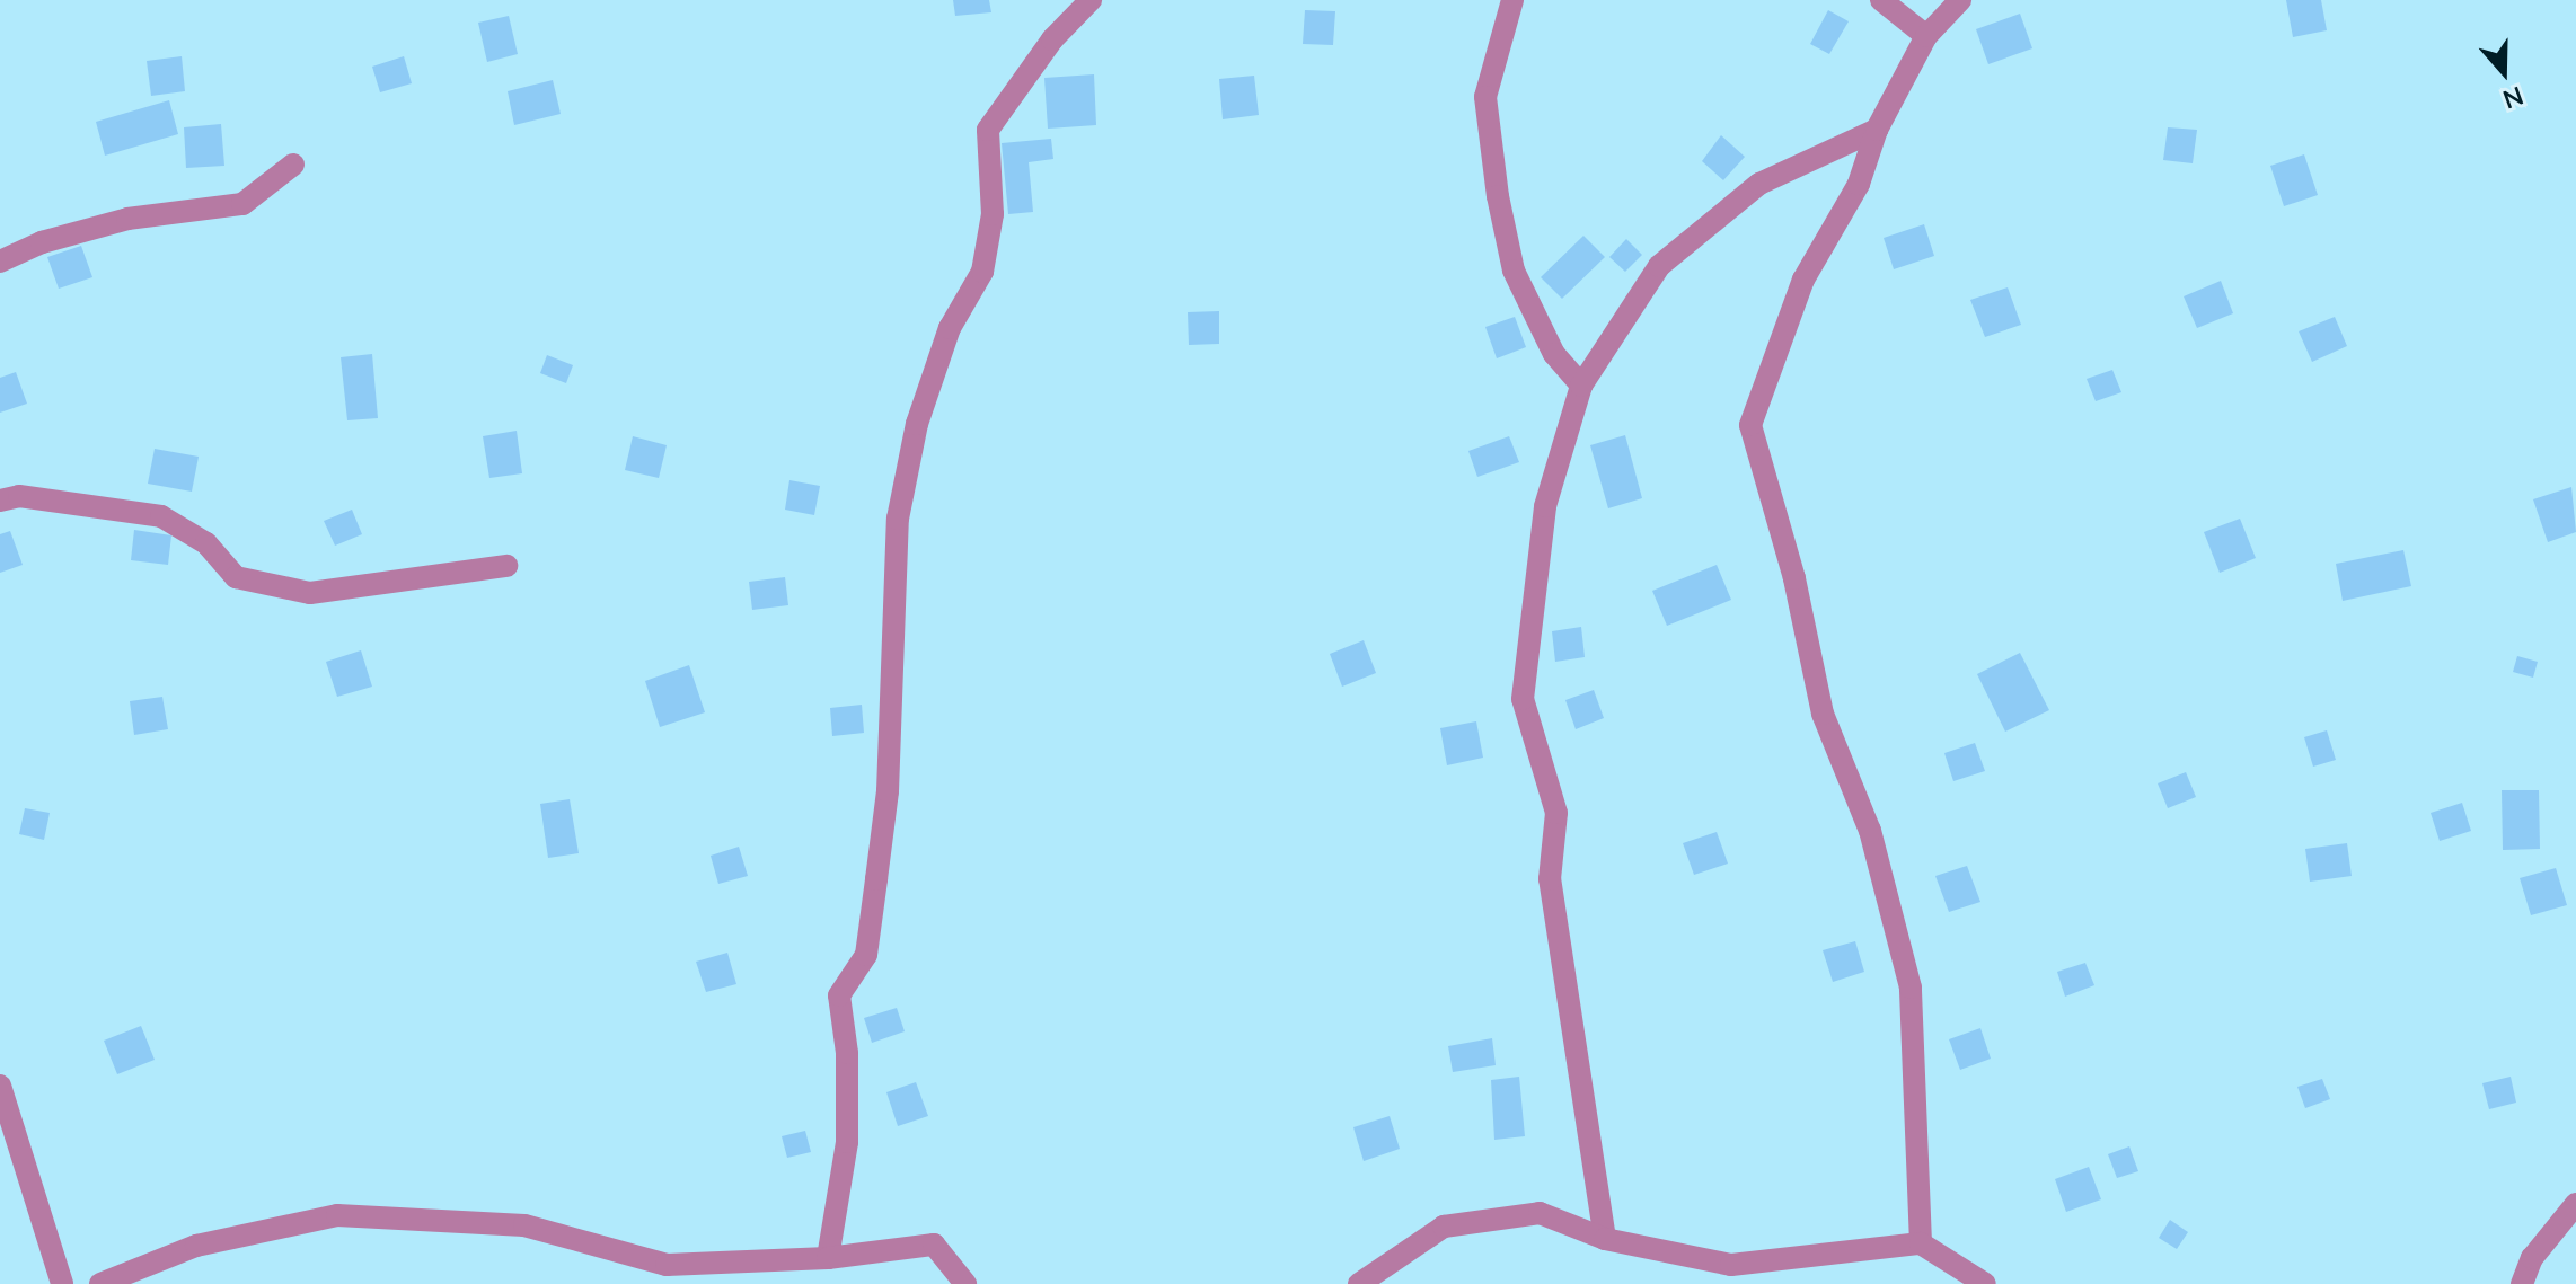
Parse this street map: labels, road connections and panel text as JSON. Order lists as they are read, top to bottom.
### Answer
{
  "north": "bottom"
}
